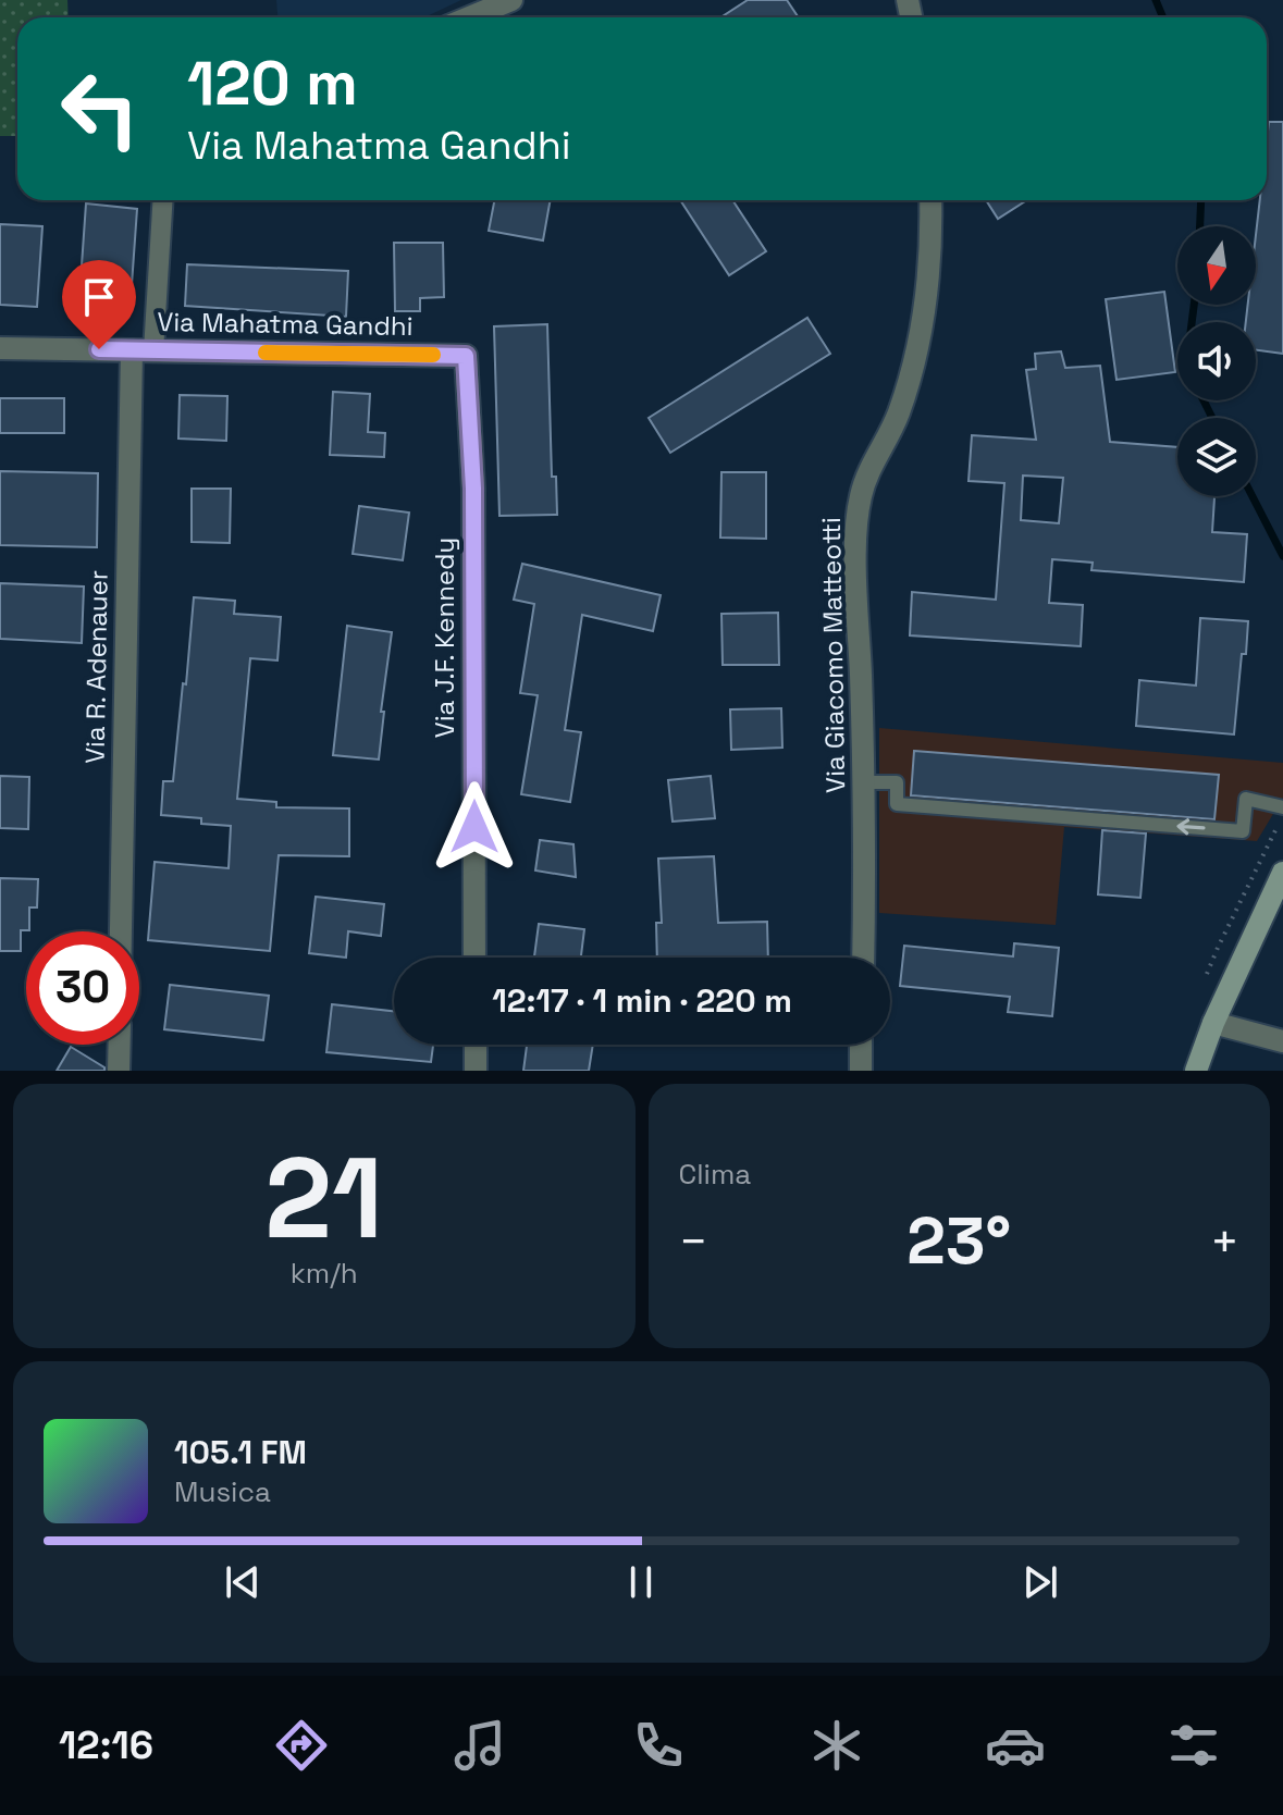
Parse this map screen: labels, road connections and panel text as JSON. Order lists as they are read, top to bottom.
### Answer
{
  "streets": {
    "street": [
      "Via Mahatma Gandhi",
      "Via J.F. Kennedy",
      "Via Giacomo Matteotti",
      "Via R. Adenauer"
    ]
  },
  "crossings": [
    ["Via Mahatma Gandhi", "Via J.F. Kennedy"],
    ["Via Mahatma Gandhi", "Via R. Adenauer"]
  ],
  "north": "bottom",
  "page": {
    "turn": ["120 m", "Via Mahatma Gandhi"],
    "limit": "30",
    "trip": "12:17 · 1 min · 220 m",
    "tile": [
      ["21", "km/h"],
      "Clima"
    ],
    "heat": ["−", "23°", "+"],
    "song": ["105.1 FM", "Musica"],
    "tabs": "12:16"
  }
}
